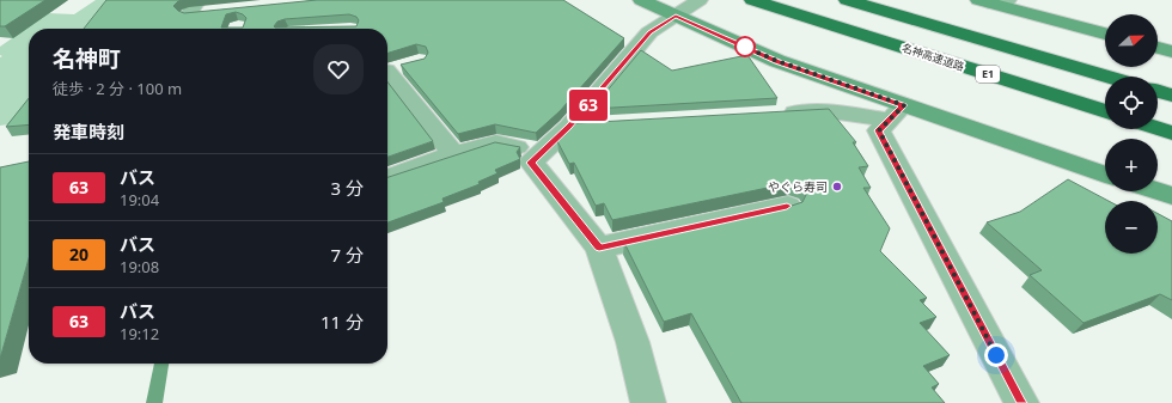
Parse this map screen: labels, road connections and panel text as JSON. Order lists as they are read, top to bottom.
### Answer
{
  "streets": {
    "highway": ["名神高速道路", "E1"]
  },
  "places": ["やぐら寿司"],
  "lines": ["bus line 63"],
  "north": "right",
  "page": {
    "on_map": "63",
    "map_buttons": ["+", "−"],
    "heading": [
      ["名神町", "徒歩 · 2 分 · 100 m"],
      "発車時刻"
    ],
    "list": [
      {
        "mark": "63",
        "name": "バス",
        "note": "19:04",
        "value": "3 分"
      },
      {
        "mark": "20",
        "name": "バス",
        "note": "19:08",
        "value": "7 分"
      },
      {
        "mark": "63",
        "name": "バス",
        "note": "19:12",
        "value": "11 分"
      }
    ]
  }
}
